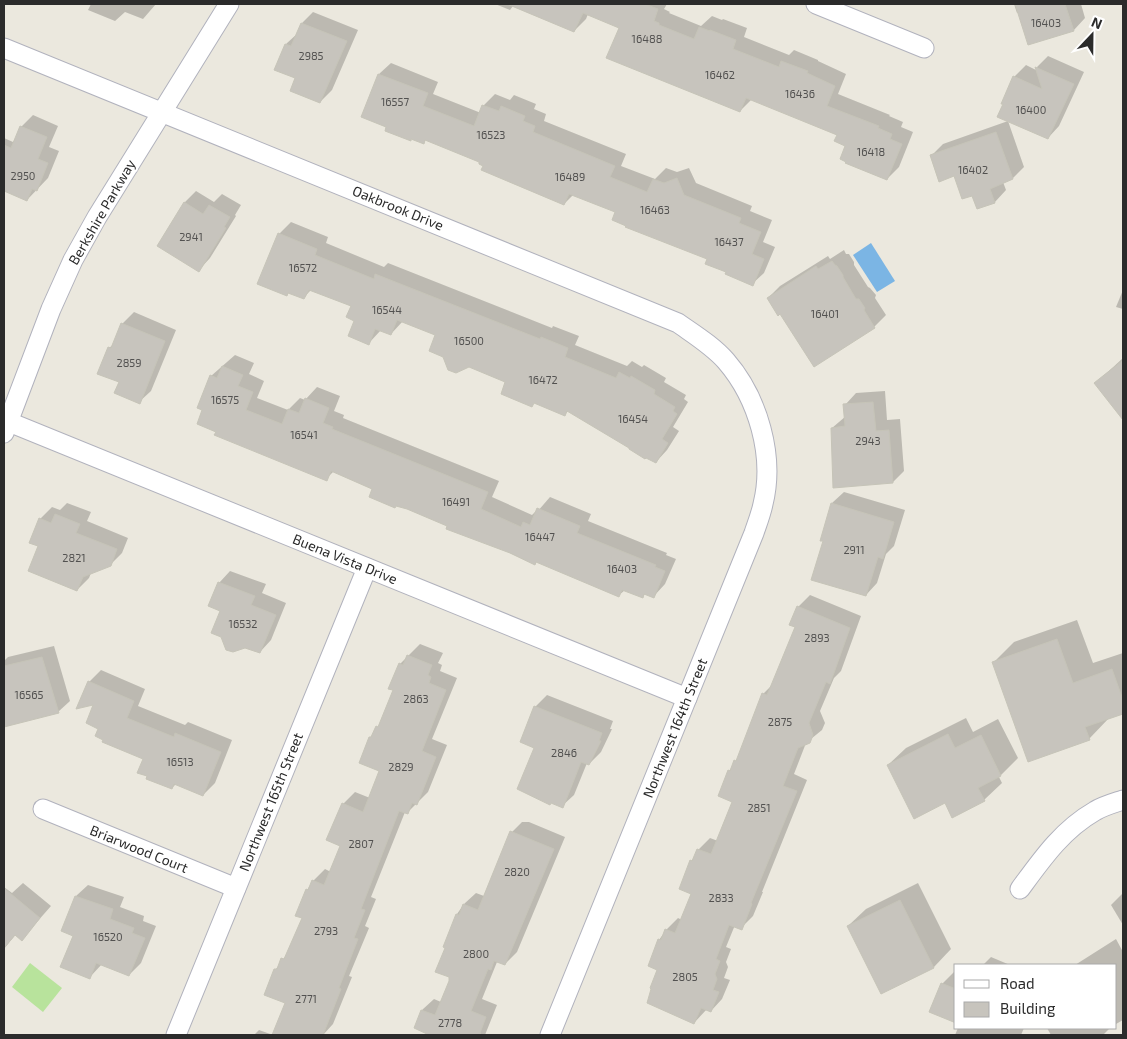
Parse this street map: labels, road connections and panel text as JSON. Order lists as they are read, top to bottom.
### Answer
{
  "streets": {
    "street": [
      "Oakbrook Drive",
      "Berkshire Parkway",
      "Buena Vista Drive",
      "Northwest 164th Street",
      "Northwest 165th Street",
      "Briarwood Court"
    ]
  },
  "crossings": [
    ["Oakbrook Drive", "Berkshire Parkway"],
    ["Oakbrook Drive", "Northwest 164th Street"],
    ["Berkshire Parkway", "Buena Vista Drive"],
    ["Buena Vista Drive", "Northwest 164th Street"],
    ["Buena Vista Drive", "Northwest 165th Street"],
    ["Northwest 165th Street", "Briarwood Court"]
  ],
  "house_numbers": [
    "16403",
    "16488",
    "2985",
    "16462",
    "16436",
    "16557",
    "16400",
    "16523",
    "16418",
    "16402",
    "2950",
    "16489",
    "16463",
    "2941",
    "16437",
    "16572",
    "16544",
    "16401",
    "16500",
    "2859",
    "16472",
    "16575",
    "16454",
    "16541",
    "2943",
    "16491",
    "16447",
    "2911",
    "2821",
    "16403",
    "16532",
    "2893",
    "16565",
    "2863",
    "2875",
    "2846",
    "16513",
    "2829",
    "2851",
    "2807",
    "2820",
    "2833",
    "2793",
    "16520",
    "2800",
    "2805",
    "2771",
    "2778"
  ],
  "legend": ["Road", "Building"],
  "north": "top"
}
